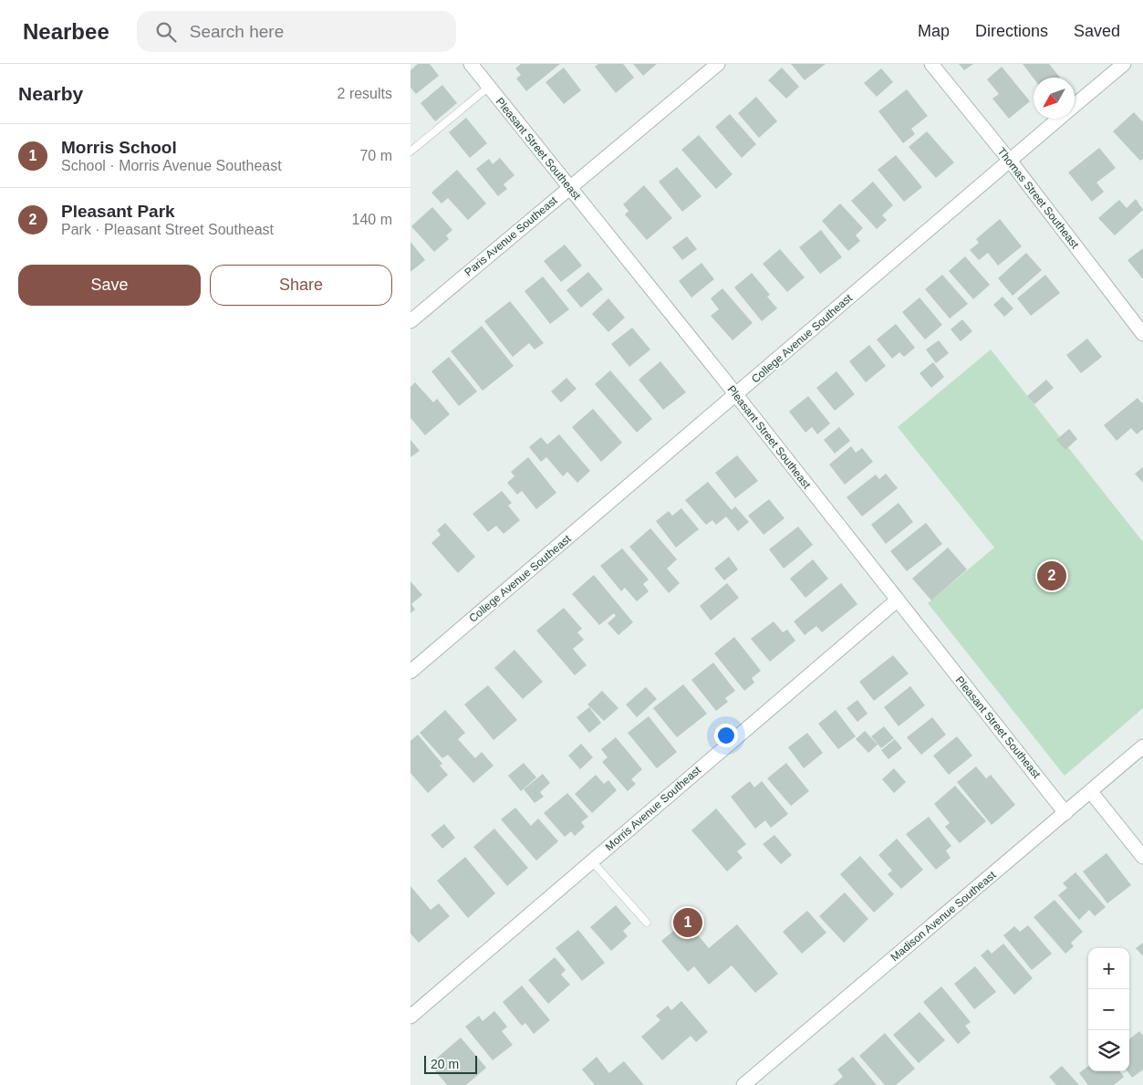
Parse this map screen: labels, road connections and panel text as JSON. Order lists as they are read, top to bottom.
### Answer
{
  "streets": {
    "street": [
      "Pleasant Street Southeast",
      "Thomas Street Southeast",
      "Paris Avenue Southeast",
      "College Avenue Southeast",
      "Morris Avenue Southeast",
      "Madison Avenue Southeast"
    ]
  },
  "crossings": [
    ["Pleasant Street Southeast", "Paris Avenue Southeast"],
    ["Pleasant Street Southeast", "College Avenue Southeast"],
    ["Pleasant Street Southeast", "Morris Avenue Southeast"],
    ["Pleasant Street Southeast", "Madison Avenue Southeast"],
    ["Thomas Street Southeast", "College Avenue Southeast"]
  ],
  "scale_bar": "20 m",
  "north": "bottom left",
  "page": {
    "header": "Nearbee",
    "search": "Search here",
    "nav": ["Map", "Directions", "Saved"],
    "heading": ["Nearby", "2 results"],
    "list": [
      {
        "mark": "1",
        "name": "Morris School",
        "note": "School · Morris Avenue Southeast",
        "value": "70 m"
      },
      {
        "mark": "2",
        "name": "Pleasant Park",
        "note": "Park · Pleasant Street Southeast",
        "value": "140 m"
      }
    ],
    "buttons": ["Save", "Share"],
    "pins": ["2", "1"],
    "map_buttons": ["+", "−"],
    "scale": "20 m"
  }
}
